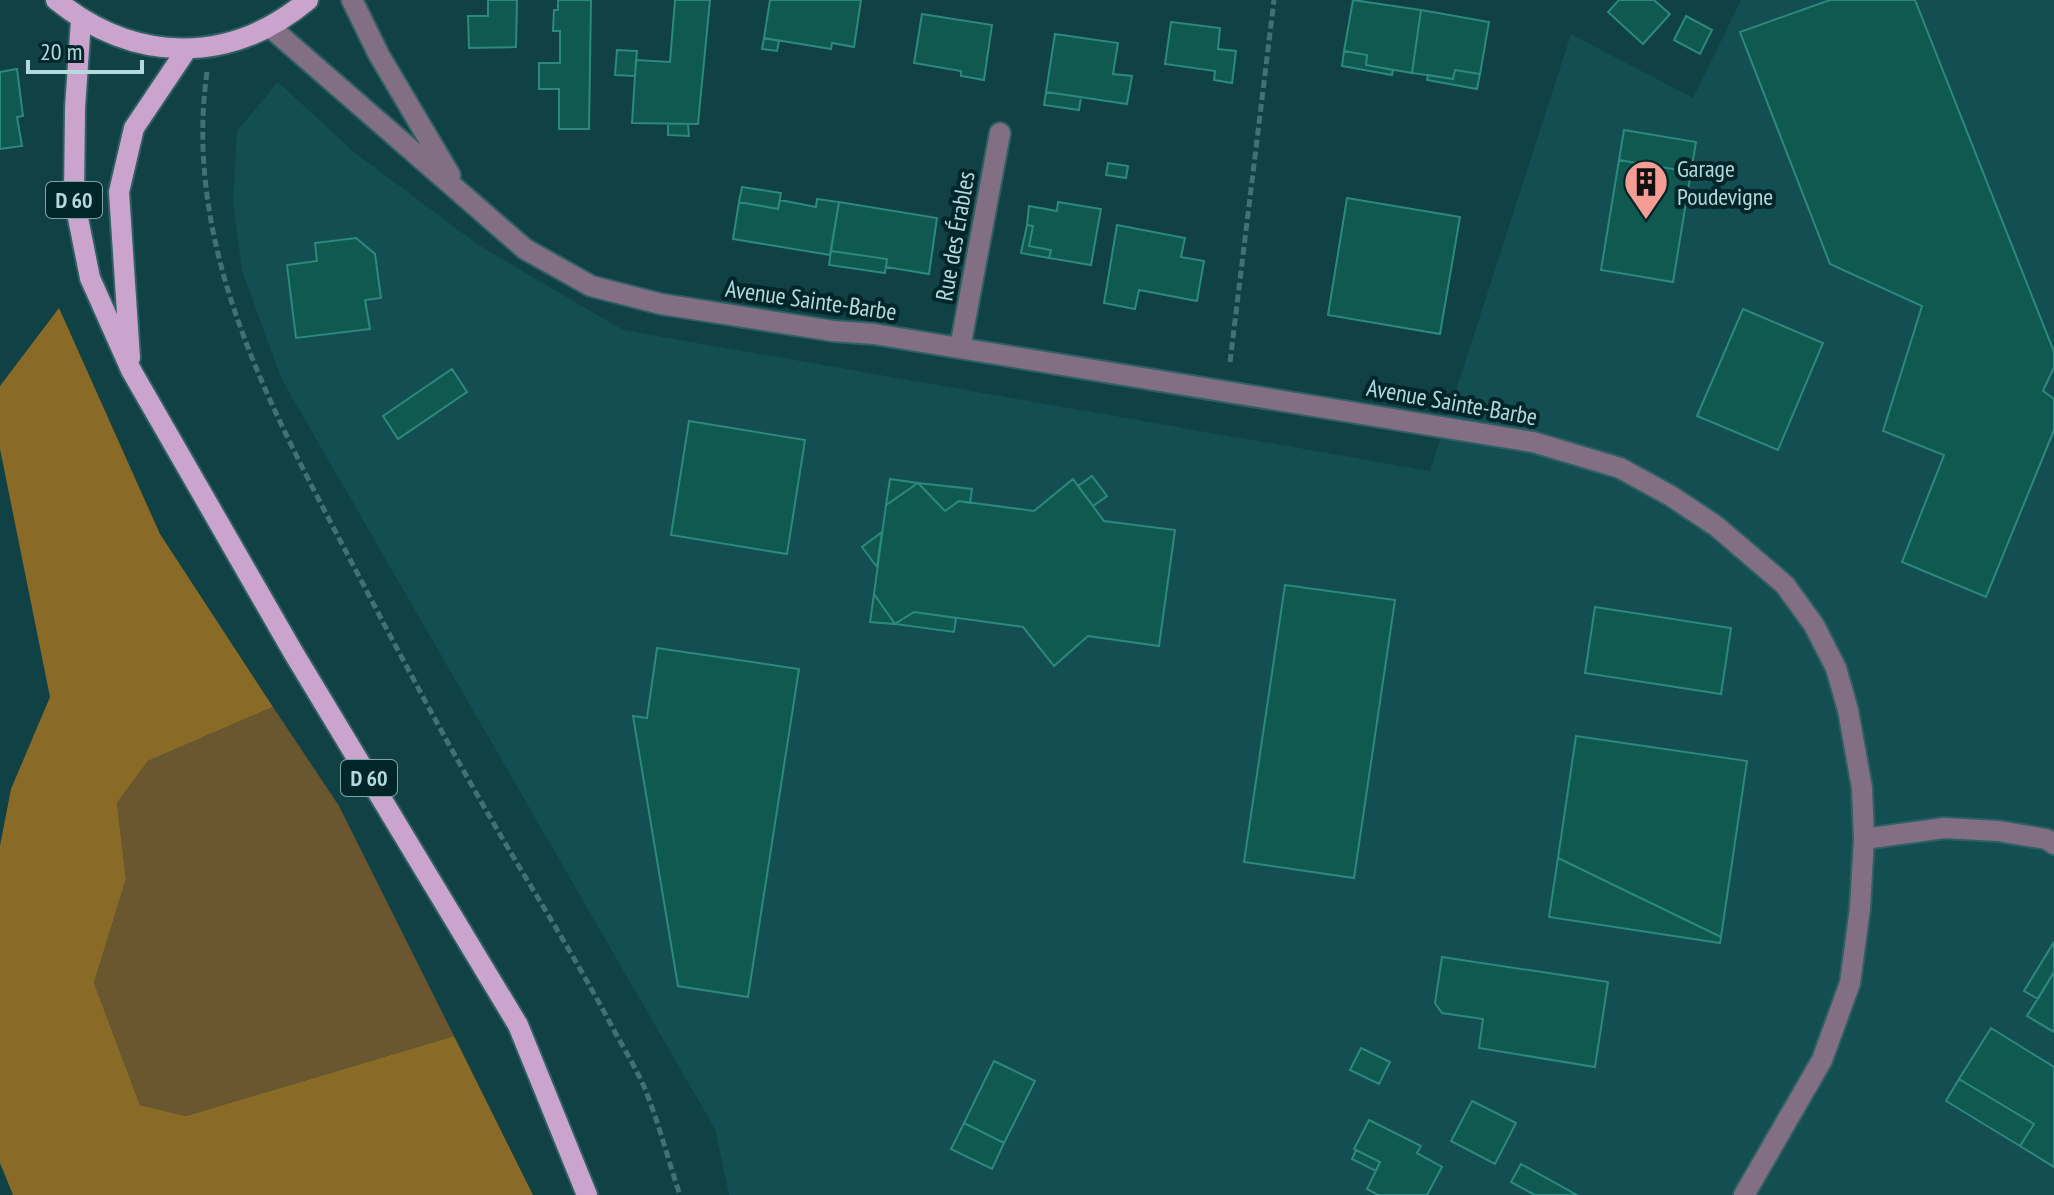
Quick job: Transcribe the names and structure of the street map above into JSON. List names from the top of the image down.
{
  "streets": {
    "main road": ["D 60"],
    "street": ["Rue des Érables", "Avenue Sainte-Barbe"]
  },
  "crossings": [
    ["Rue des Érables", "Avenue Sainte-Barbe"]
  ],
  "places": {
    "building": ["Garage Poudevigne"]
  },
  "scale_bar": "20 m"
}
